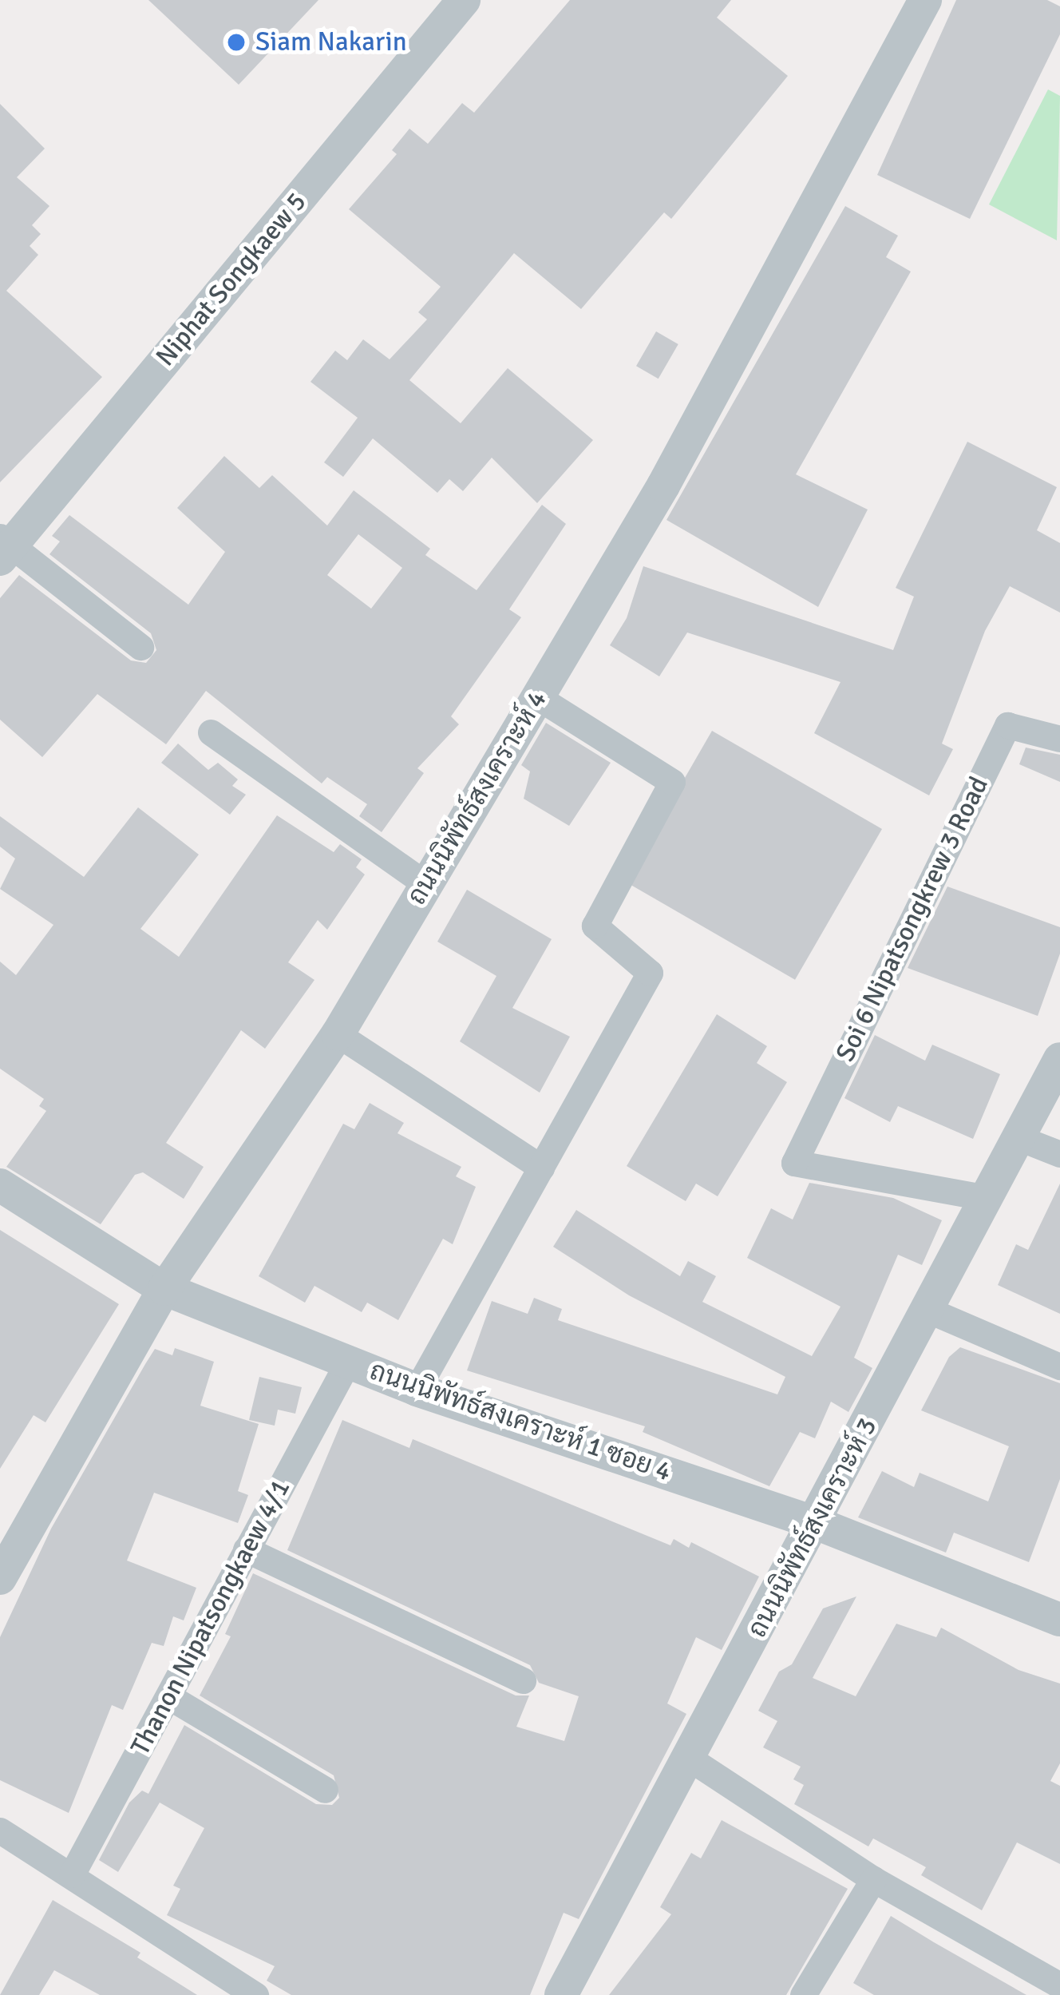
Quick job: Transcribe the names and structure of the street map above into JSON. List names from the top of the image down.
{
  "streets": {
    "street": [
      "Niphat Songkaew 5",
      "ถนนนิพัทธ์สงเคราะห์ 4",
      "Soi 6 Nipatsongkrew 3 Road",
      "ถนนนิพัทธ์สงเคราะห์ 1 ซอย 4",
      "ถนนนิพัทธ์สงเคราะห์ 3",
      "Thanon Nipatsongkaew 4/1"
    ]
  },
  "crossings": [
    ["ถนนนิพัทธ์สงเคราะห์ 4", "ถนนนิพัทธ์สงเคราะห์ 1 ซอย 4"],
    ["Soi 6 Nipatsongkrew 3 Road", "ถนนนิพัทธ์สงเคราะห์ 3"],
    ["ถนนนิพัทธ์สงเคราะห์ 1 ซอย 4", "ถนนนิพัทธ์สงเคราะห์ 3"],
    ["ถนนนิพัทธ์สงเคราะห์ 1 ซอย 4", "Thanon Nipatsongkaew 4/1"]
  ],
  "places": ["Siam Nakarin"]
}
